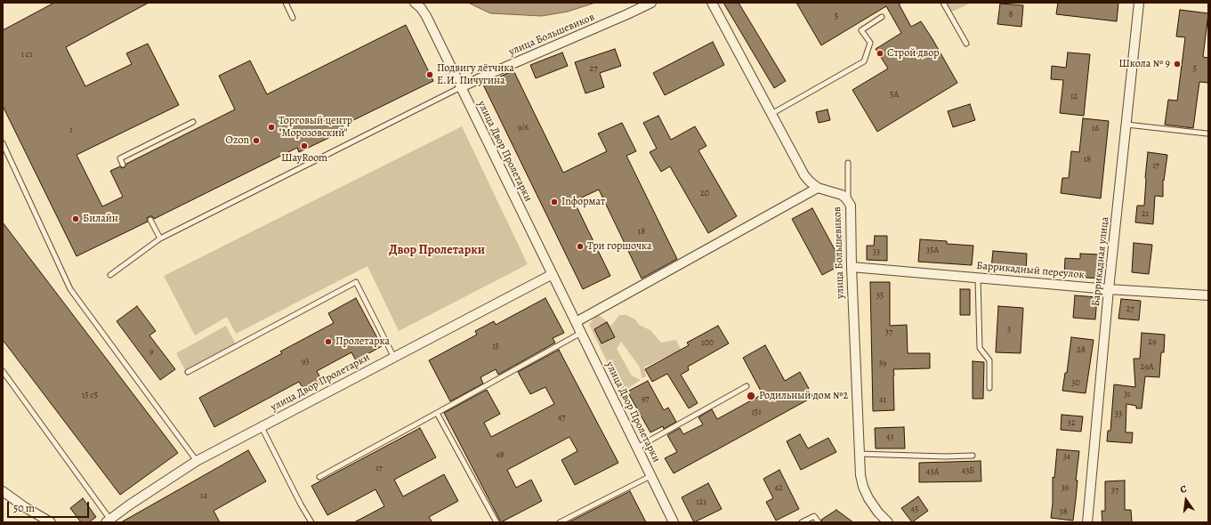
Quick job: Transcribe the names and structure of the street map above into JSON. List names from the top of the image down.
{
  "streets": {
    "street": [
      "улица Большевиков",
      "улица Двор Пролетарки",
      "Баррикадная улица",
      "Баррикадный переулок"
    ]
  },
  "crossings": [
    ["улица Большевиков", "улица Двор Пролетарки"],
    ["улица Большевиков", "Баррикадный переулок"],
    ["Баррикадная улица", "Баррикадный переулок"]
  ],
  "districts": ["Двор Пролетарки"],
  "places": [
    "Строй двор",
    "Школа № 9",
    "Подвигу лётчика Е.И. Пичугина",
    "Торговый центр \"Морозовский\"",
    "Ozon",
    "ШауRoom",
    "Inформат",
    "Билайн",
    "Три горшочка",
    "Пролетарка",
    "Родильный дом №2"
  ],
  "house_numbers": [
    "8",
    "5",
    "1 с1",
    "27",
    "5",
    "5А",
    "12",
    "9/6",
    "16",
    "1",
    "18",
    "17",
    "20",
    "21",
    "18",
    "35А",
    "33",
    "35",
    "27",
    "3",
    "37",
    "29",
    "100",
    "15",
    "28",
    "9",
    "93",
    "39",
    "29А",
    "30",
    "31",
    "15 с5",
    "97",
    "41",
    "151",
    "33",
    "47",
    "32",
    "43",
    "48",
    "34",
    "17",
    "43Б",
    "43А",
    "42",
    "36",
    "37",
    "14",
    "121",
    "45",
    "38"
  ],
  "scale_bar": "50 m",
  "north": "top"
}
